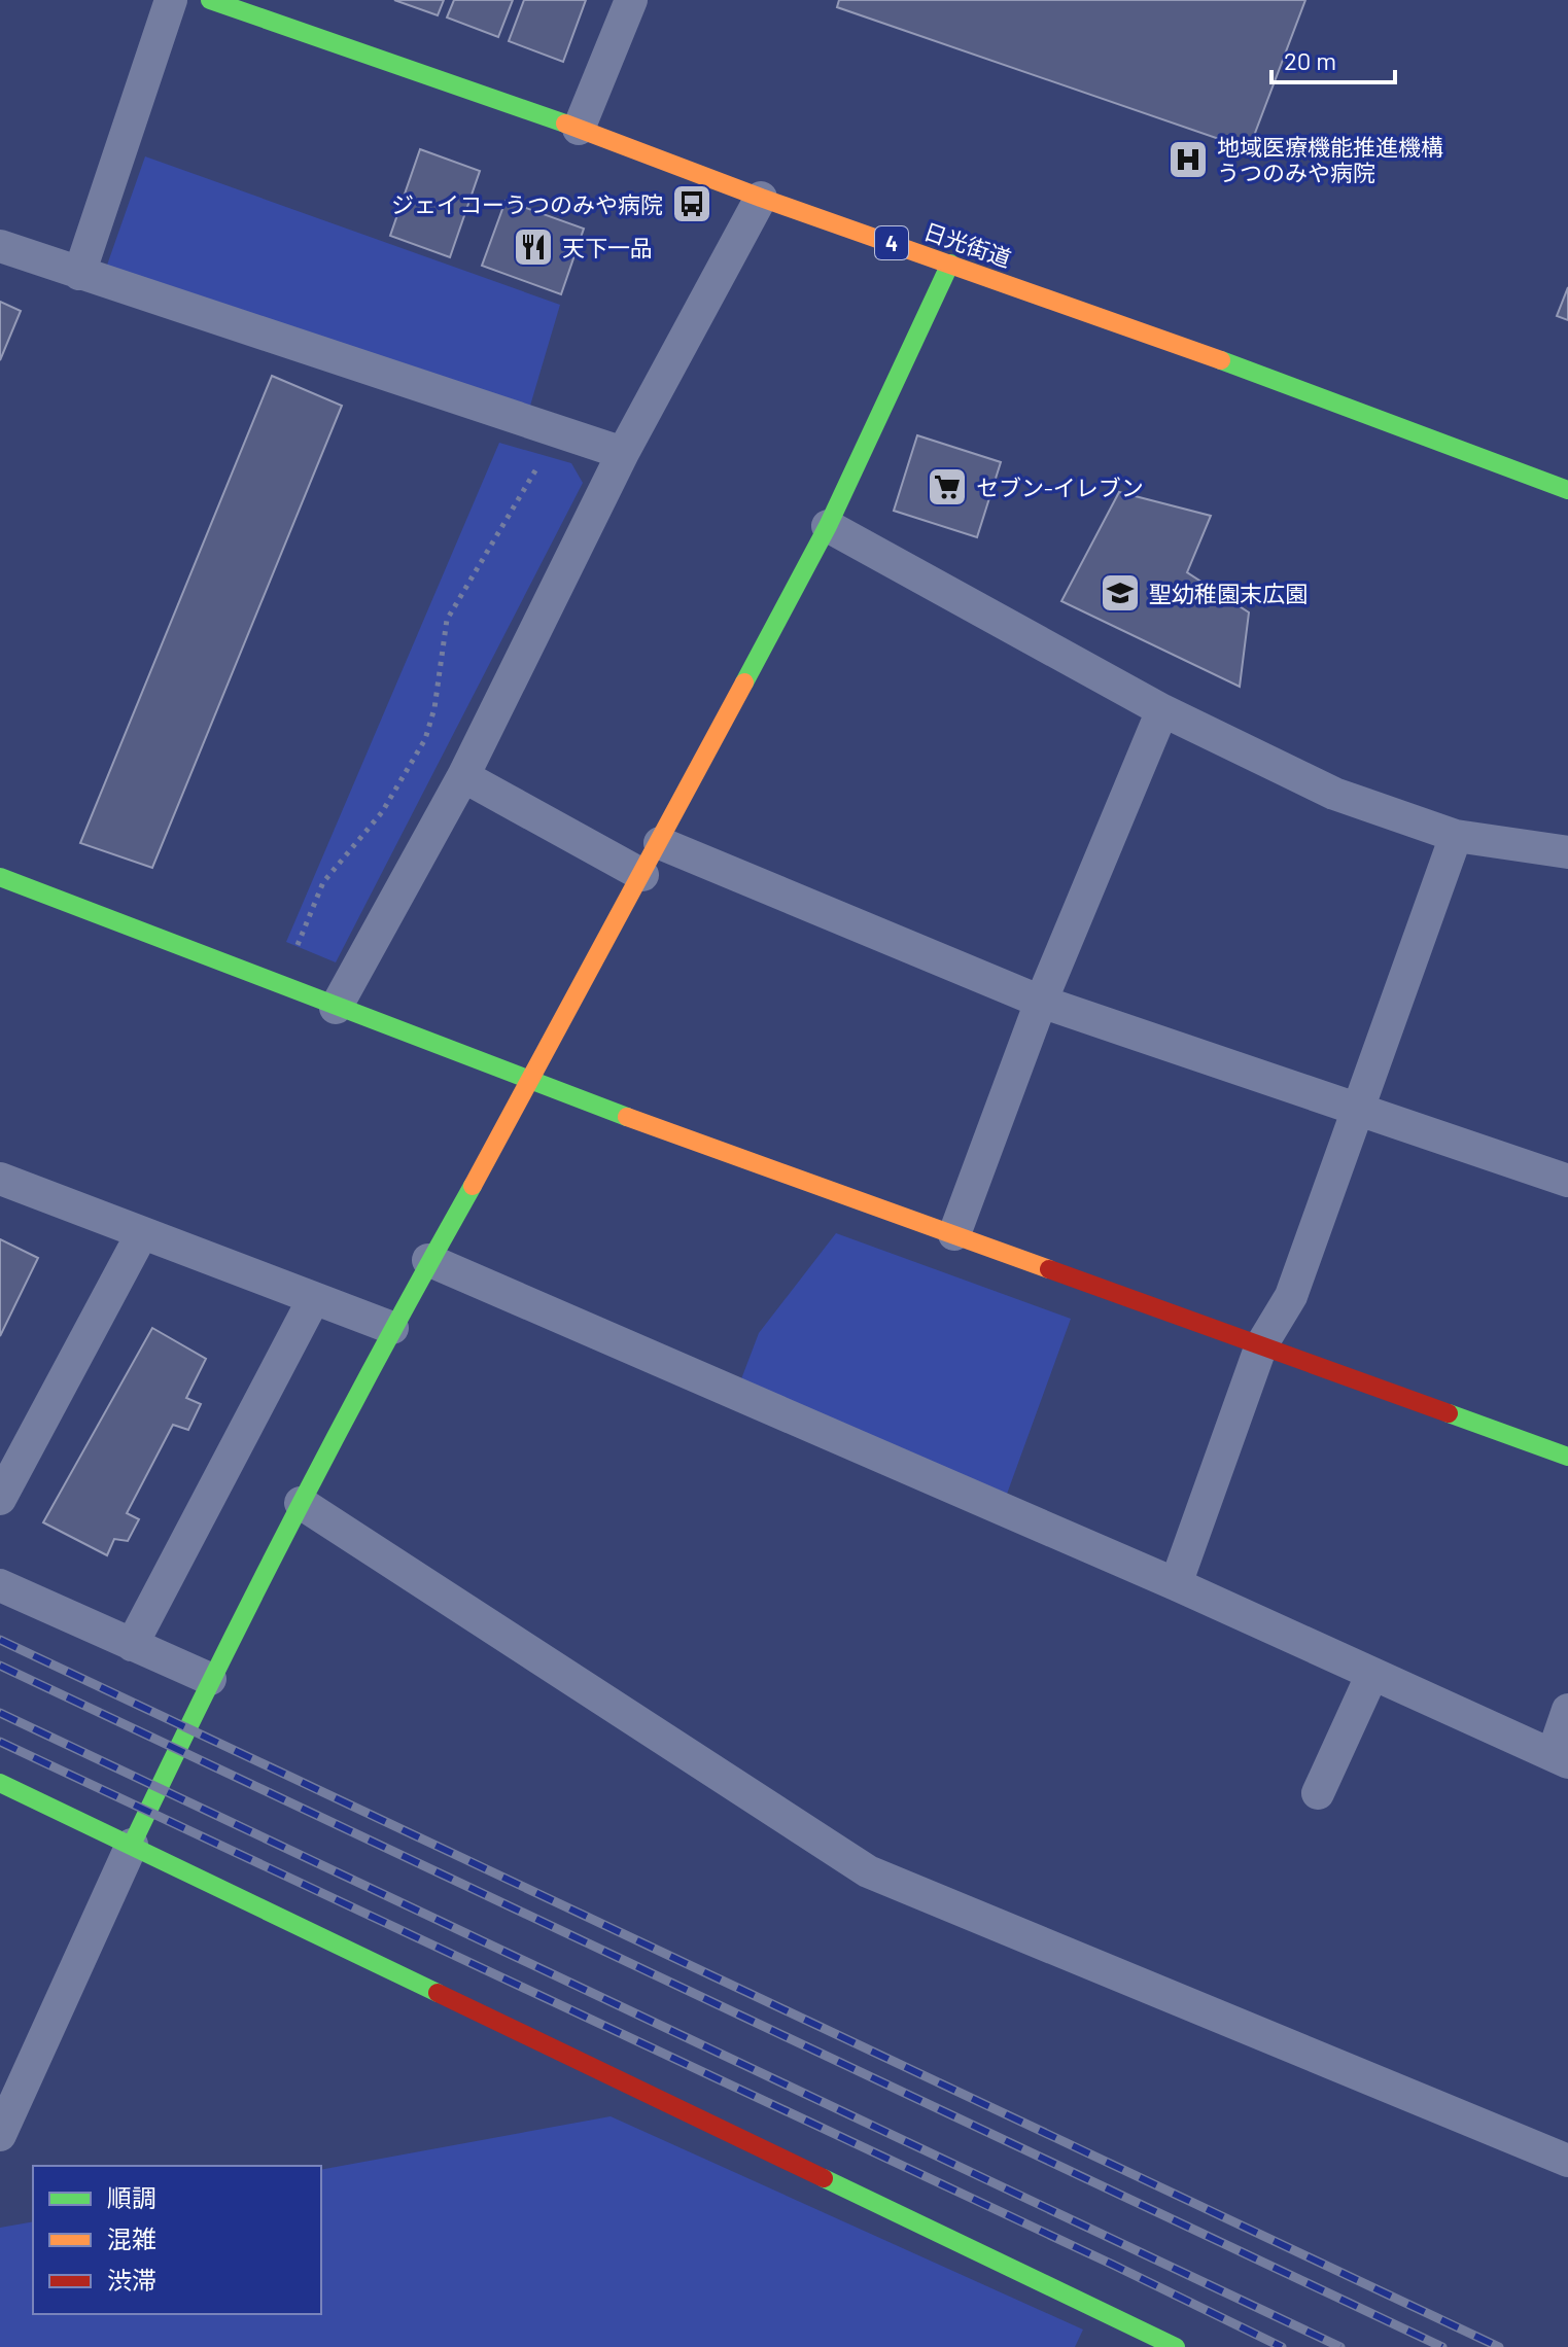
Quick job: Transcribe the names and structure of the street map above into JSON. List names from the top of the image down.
{
  "streets": {
    "main road": ["4", "日光街道"]
  },
  "places": {
    "hospital": ["地域医療機能推進機構 うつのみや病院"],
    "bus stop": ["ジェイコーうつのみや病院"],
    "restaurant": ["天下一品"],
    "supermarket": ["セブン-イレブン"],
    "school or university": ["聖幼稚園末広園"]
  },
  "legend": ["順調", "混雑", "渋滞"],
  "scale_bar": "20 m"
}
